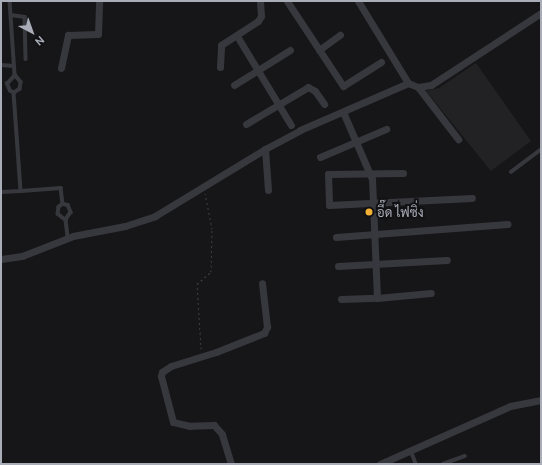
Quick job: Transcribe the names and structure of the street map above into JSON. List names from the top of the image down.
{
  "places": ["อี๊ด ไฟซิ่ง"],
  "north": "bottom right"
}
